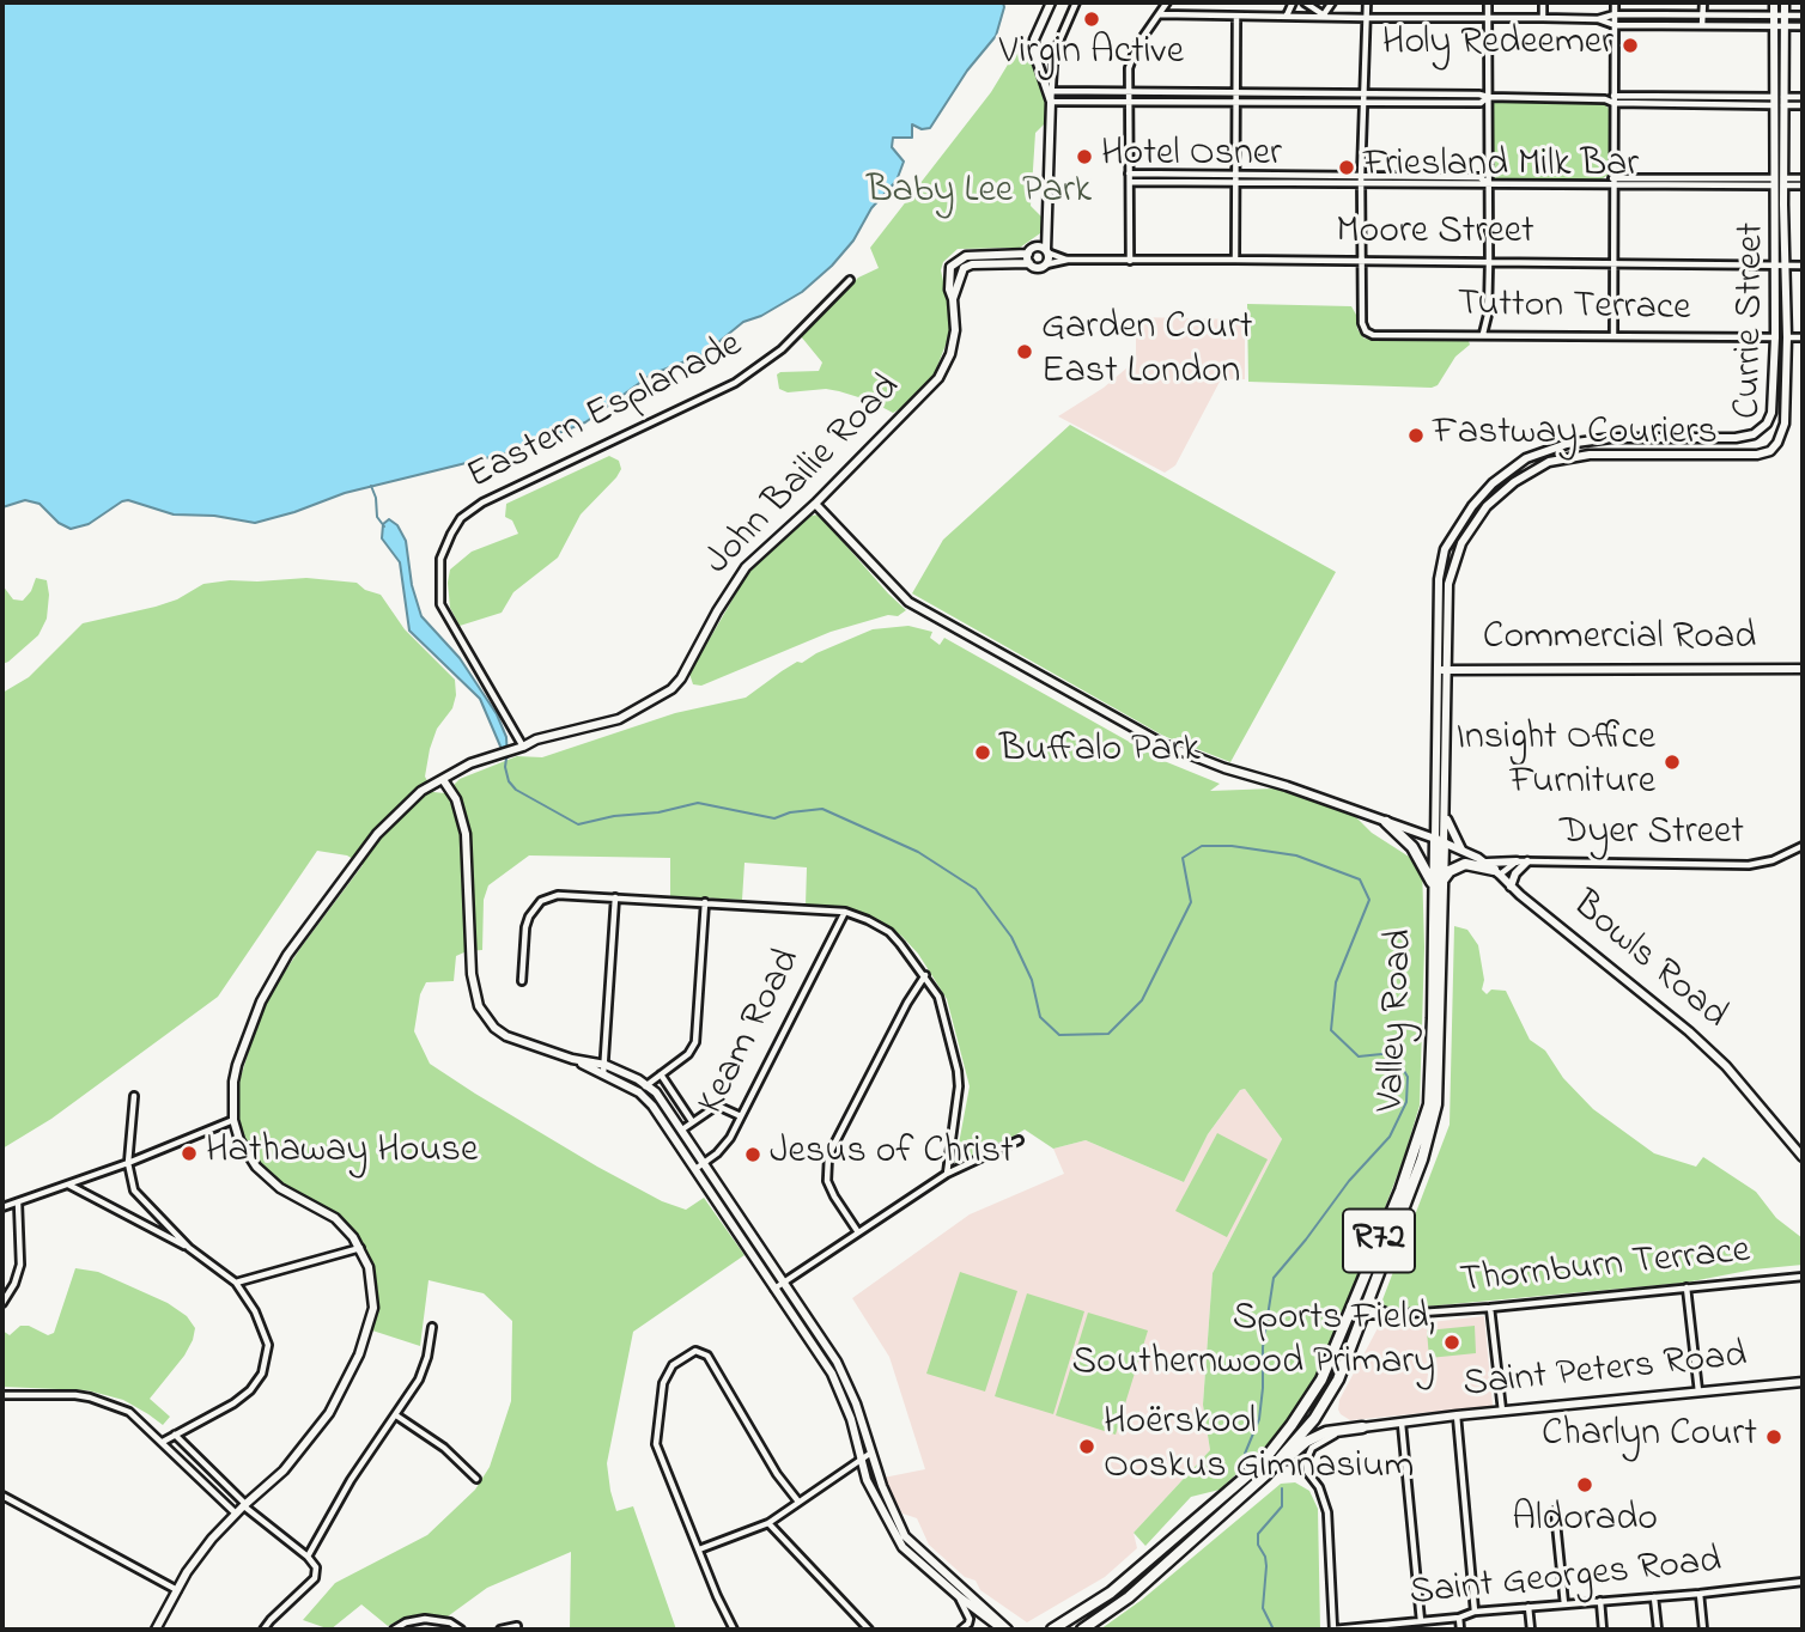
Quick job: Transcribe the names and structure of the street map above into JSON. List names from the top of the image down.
{
  "streets": {
    "highway": ["Valley Road", "R72"],
    "street": [
      "Moore Street",
      "Tutton Terrace",
      "Currie Street",
      "Eastern Esplanade",
      "John Bailie Road",
      "Commercial Road",
      "Dyer Street",
      "Bowls Road",
      "Keam Road",
      "Thornburn Terrace",
      "Saint Peters Road",
      "Saint Georges Road"
    ]
  },
  "crossings": [
    ["Moore Street", "Tutton Terrace"],
    ["Moore Street", "Currie Street"],
    ["Moore Street", "John Bailie Road"],
    ["Tutton Terrace", "Currie Street"],
    ["Currie Street", "Commercial Road"],
    ["Currie Street", "R72"],
    ["Eastern Esplanade", "John Bailie Road"],
    ["John Bailie Road", "Bowls Road"],
    ["Commercial Road", "R72"],
    ["Dyer Street", "Bowls Road"],
    ["Bowls Road", "Valley Road"],
    ["Bowls Road", "R72"],
    ["Valley Road", "R72"],
    ["Valley Road", "Thornburn Terrace"]
  ],
  "parks": ["Baby Lee Park"],
  "places": [
    "Virgin Active",
    "Holy Redeemer",
    "Hotel Osner",
    "Friesland Milk Bar",
    "Garden Court East London",
    "Fastway Couriers",
    "Buffalo Park",
    "Insight Office Furniture",
    "Hathaway House",
    "Jesus of Christ",
    "Sports Field, Southernwood Primary",
    "Charlyn Court",
    "Hoërskool Ooskus Gimnasium",
    "Aldorado"
  ]
}
